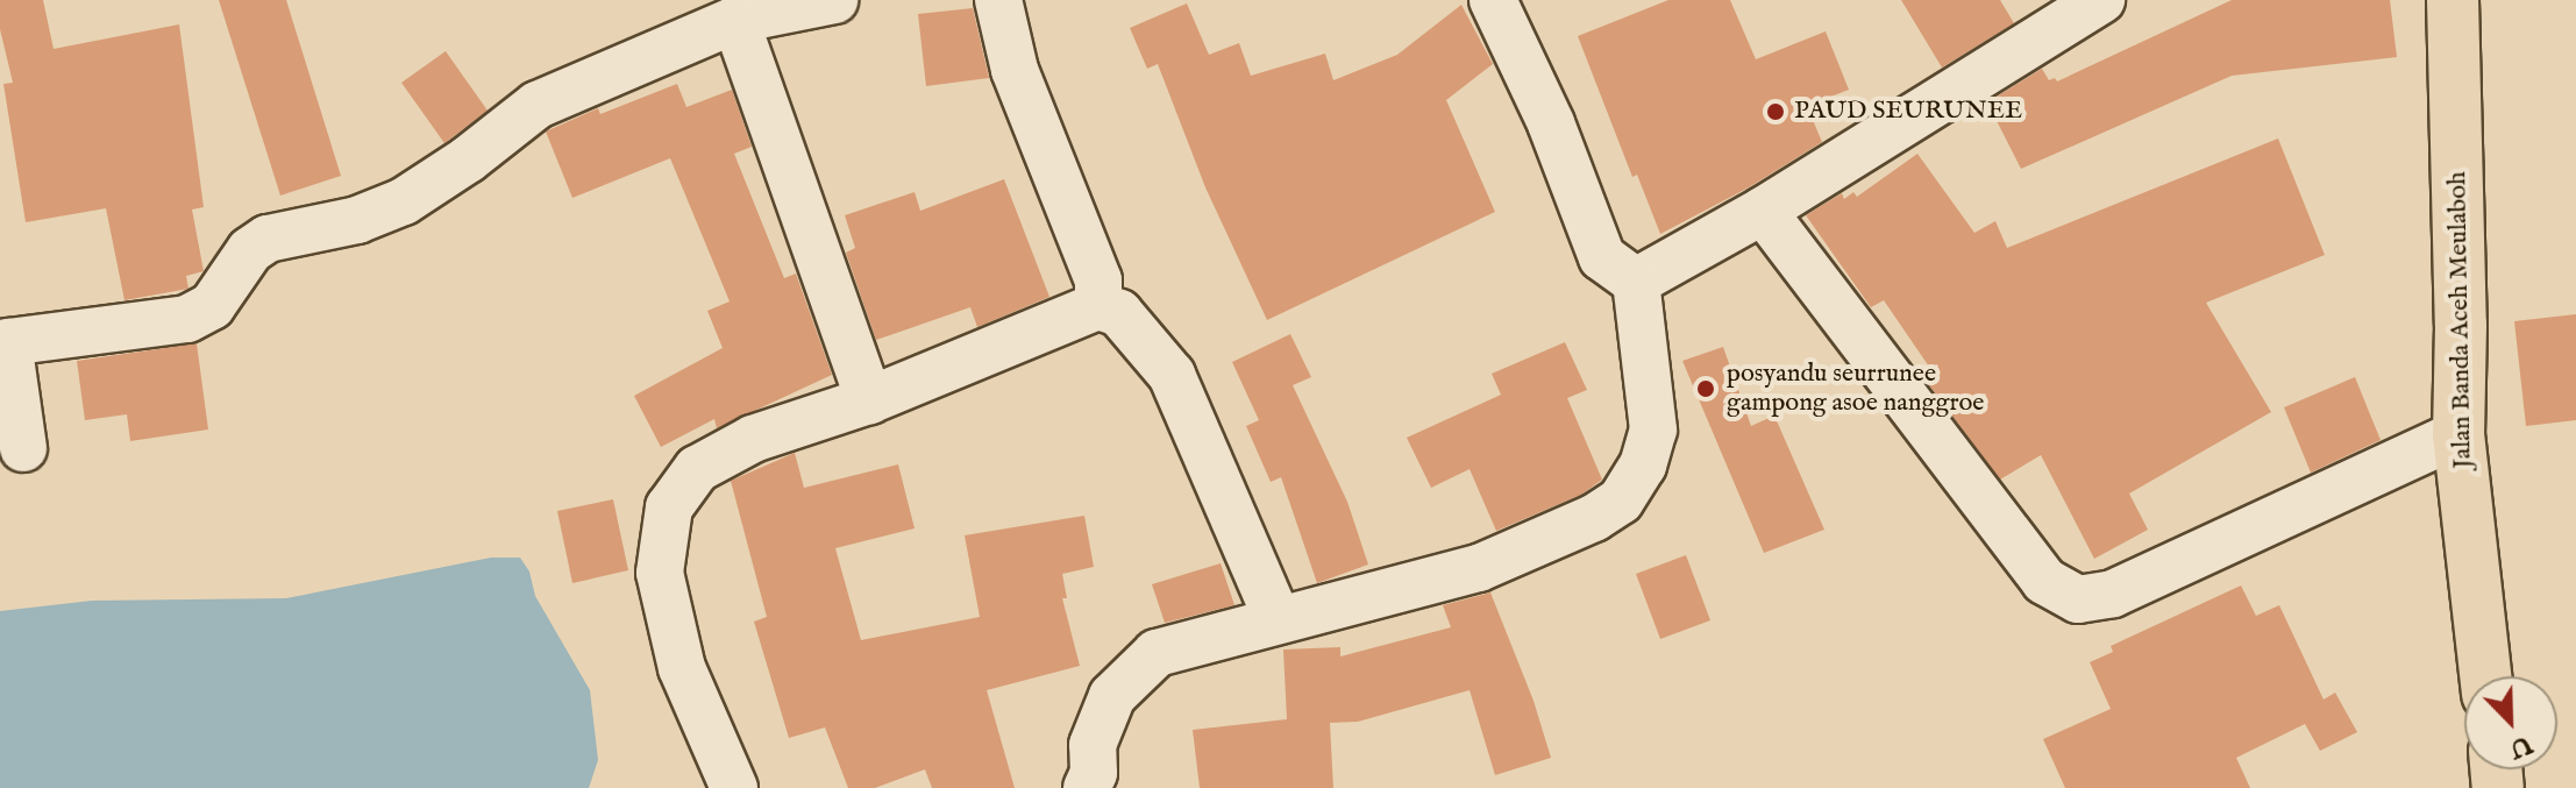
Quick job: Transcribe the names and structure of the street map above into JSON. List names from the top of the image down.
{
  "streets": {
    "highway": ["Jalan Banda Aceh Meulaboh"]
  },
  "places": ["PAUD SEURUNEE", "posyandu seurrunee gampong asoe nanggroe"],
  "north": "bottom right"
}
